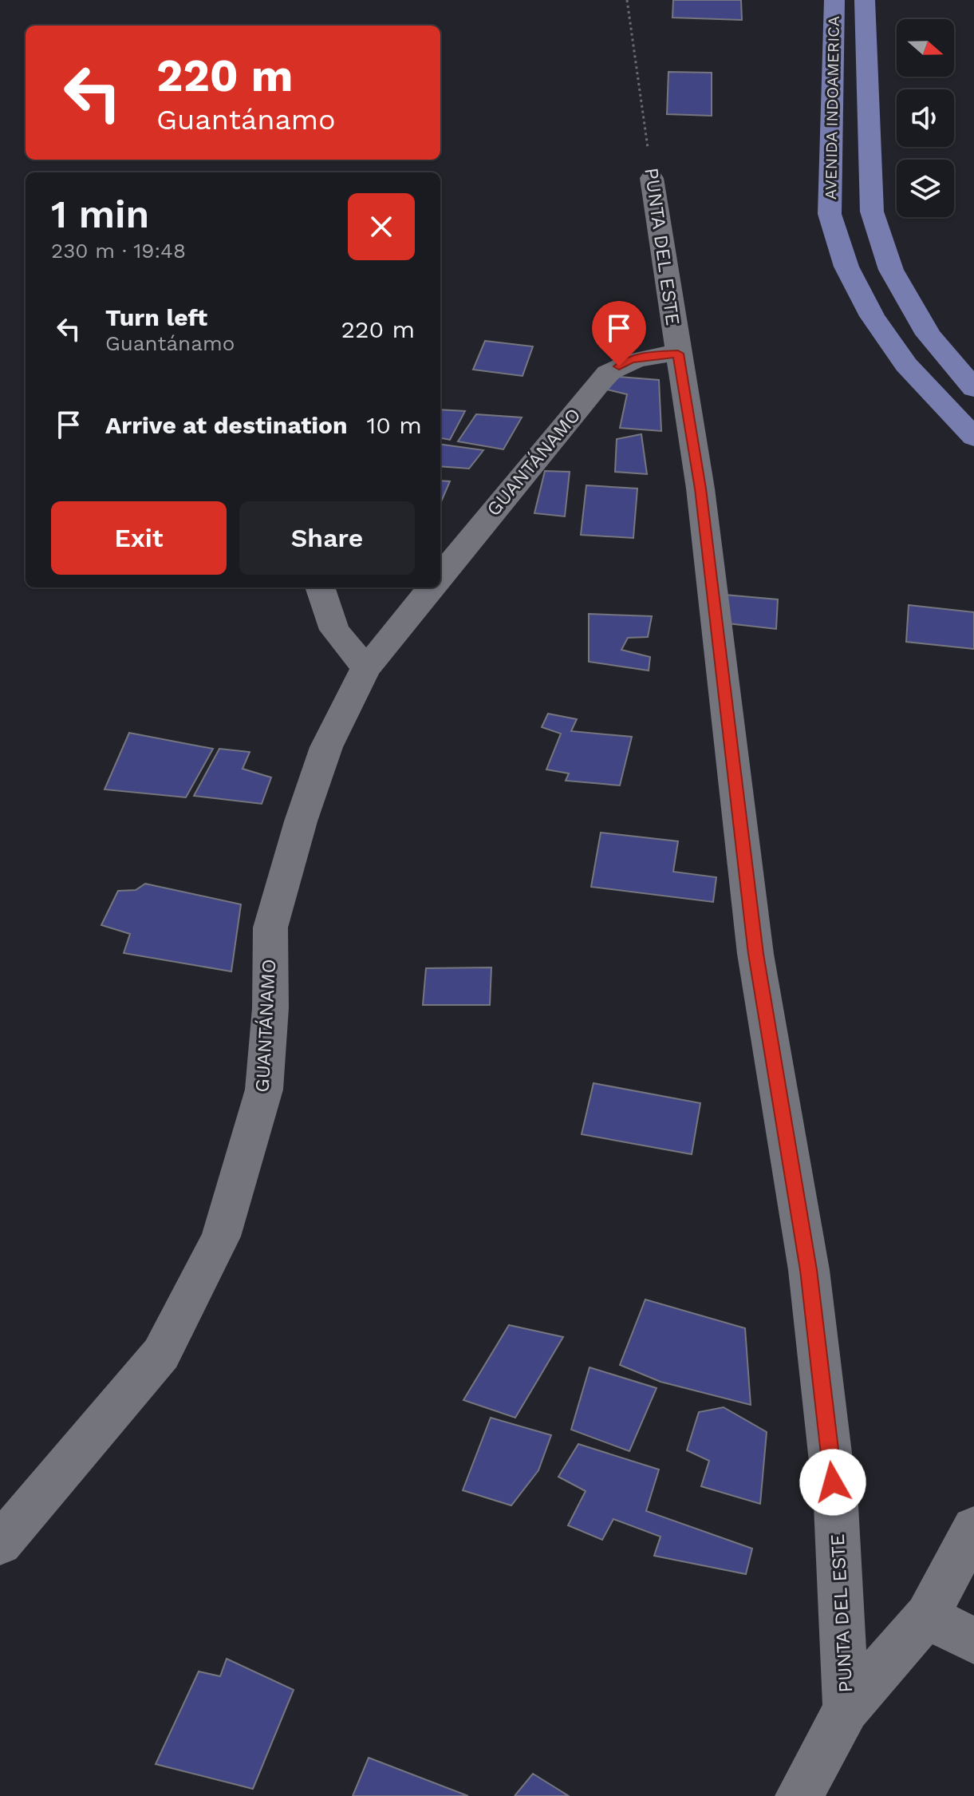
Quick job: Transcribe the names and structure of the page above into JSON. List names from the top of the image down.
{
  "streets": {
    "main road": ["AVENIDA INDOAMERICA"],
    "street": ["PUNTA DEL ESTE", "GUANTÁNAMO"]
  },
  "crossings": [
    ["PUNTA DEL ESTE", "GUANTÁNAMO"]
  ],
  "north": "right",
  "page": {
    "turn": ["220 m", "Guantánamo"],
    "heading": ["1 min", "230 m · 19:48"],
    "list": [
      {
        "name": "Turn left",
        "note": "Guantánamo",
        "value": "220 m"
      },
      {
        "name": "Arrive at destination",
        "value": "10 m"
      }
    ],
    "buttons": ["Exit", "Share"]
  }
}
